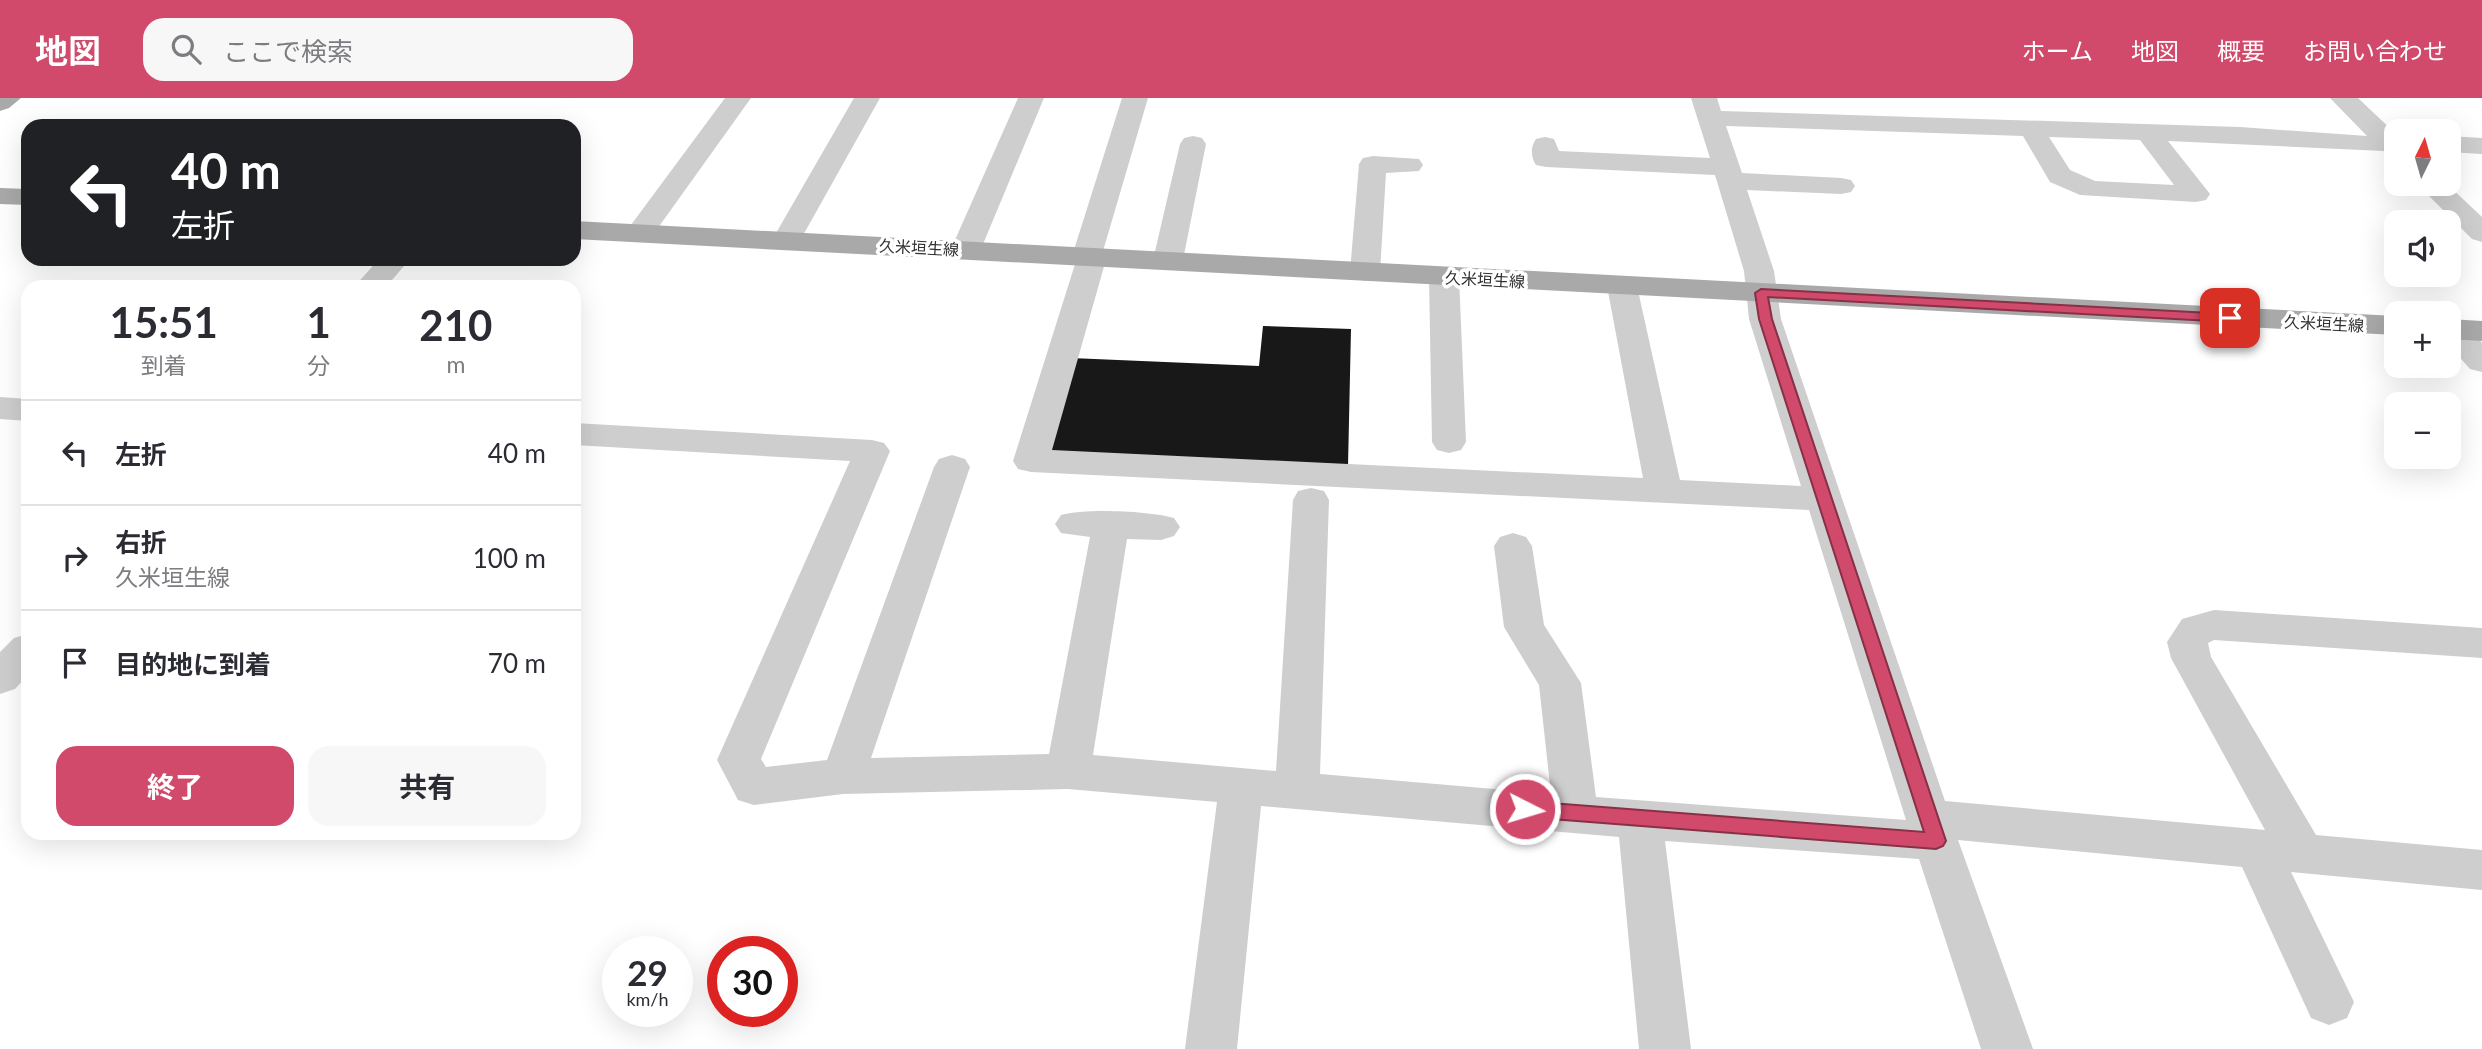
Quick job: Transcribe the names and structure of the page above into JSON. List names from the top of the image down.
{
  "streets": {
    "main road": ["久米垣生線"]
  },
  "north": "top",
  "page": {
    "header": "地図",
    "search": "ここで検索",
    "nav": [
      "ホーム",
      "地図",
      "概要",
      "お問い合わせ"
    ],
    "map_buttons": ["+", "−"],
    "turn": ["40 m", "左折"],
    "eta": [
      "15:51",
      "到着",
      "1",
      "分",
      "210",
      "m"
    ],
    "list": [
      {
        "name": "左折",
        "value": "40 m"
      },
      {
        "name": "右折",
        "note": "久米垣生線",
        "value": "100 m"
      },
      {
        "name": "目的地に到着",
        "value": "70 m"
      }
    ],
    "buttons": ["終了", "共有"],
    "speed": "29 km/h",
    "limit": "30"
  }
}
